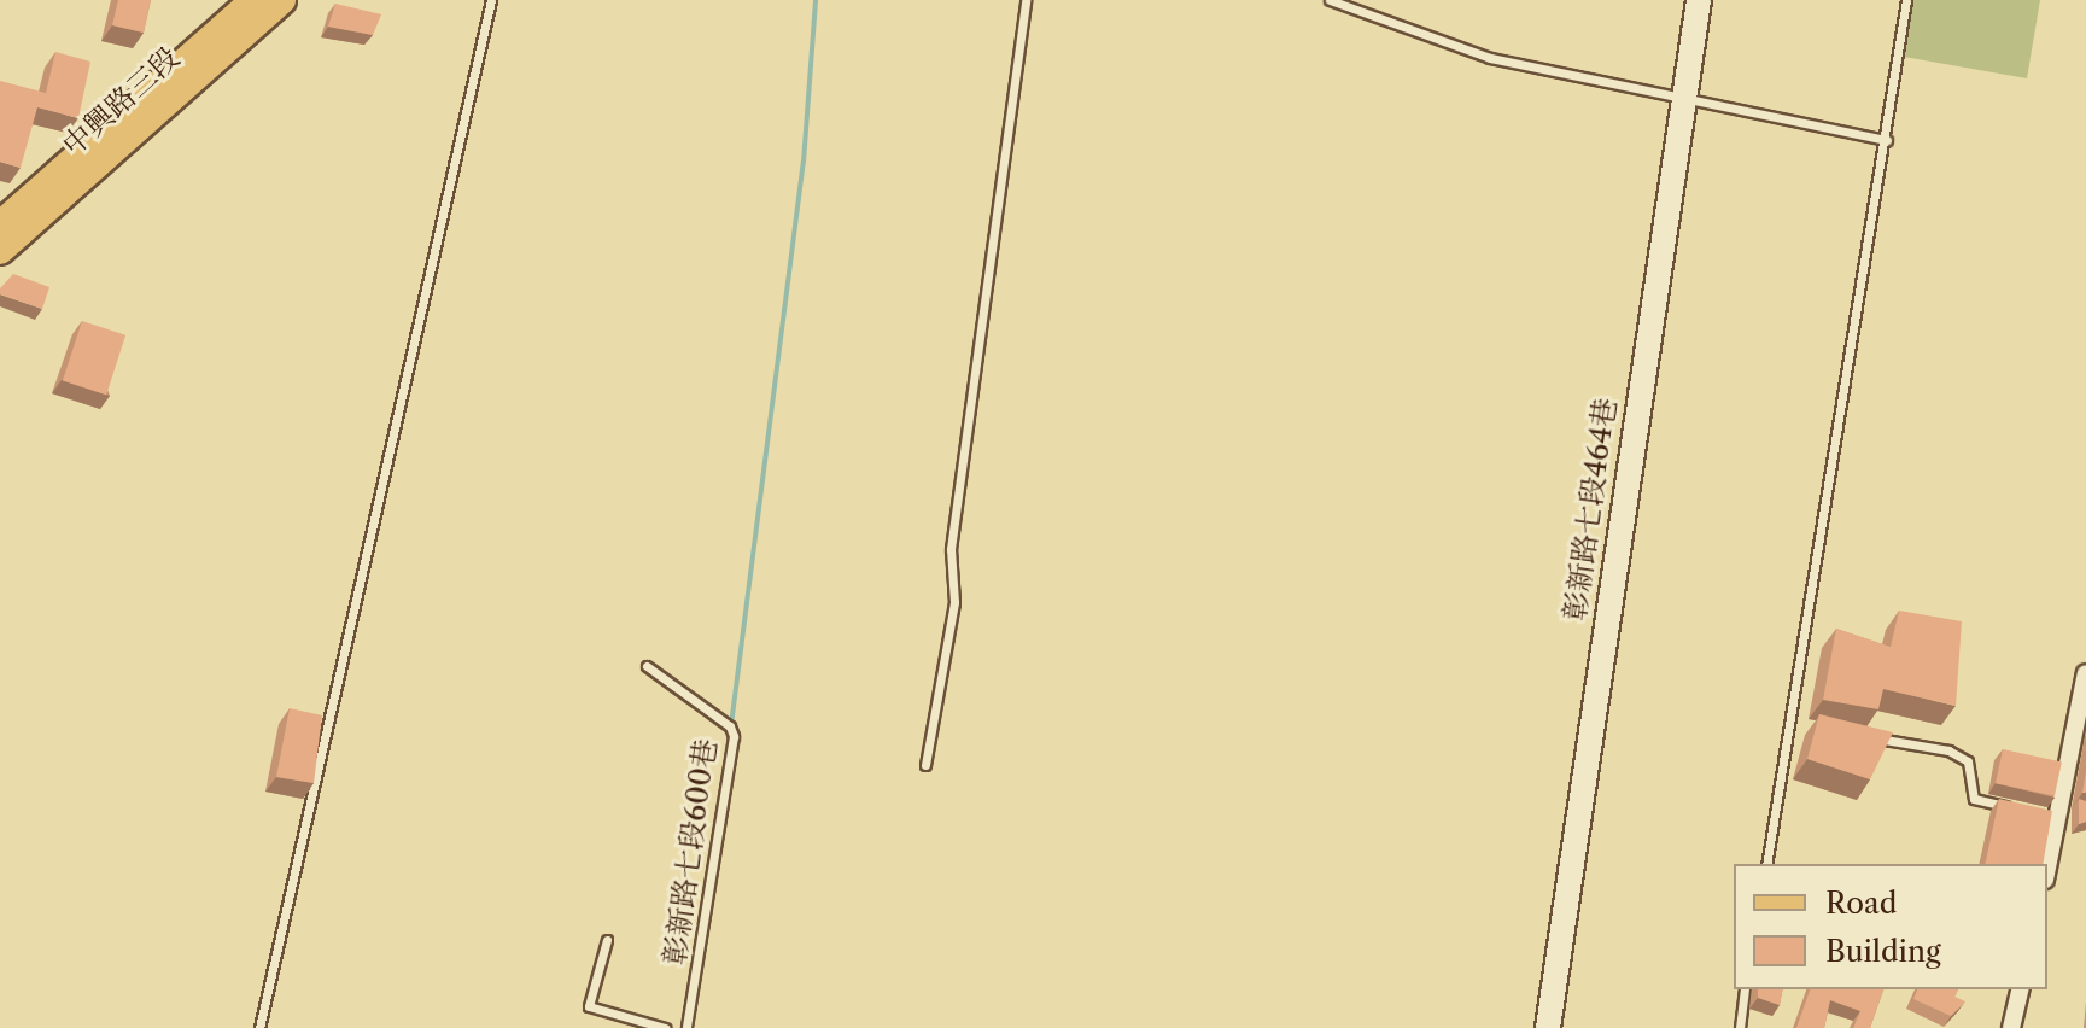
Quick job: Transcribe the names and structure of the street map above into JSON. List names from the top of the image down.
{
  "streets": {
    "main road": ["中興路三段"],
    "street": ["彰新路七段464巷"],
    "lane": ["彰新路七段600巷"]
  },
  "legend": ["Road", "Building"]
}
